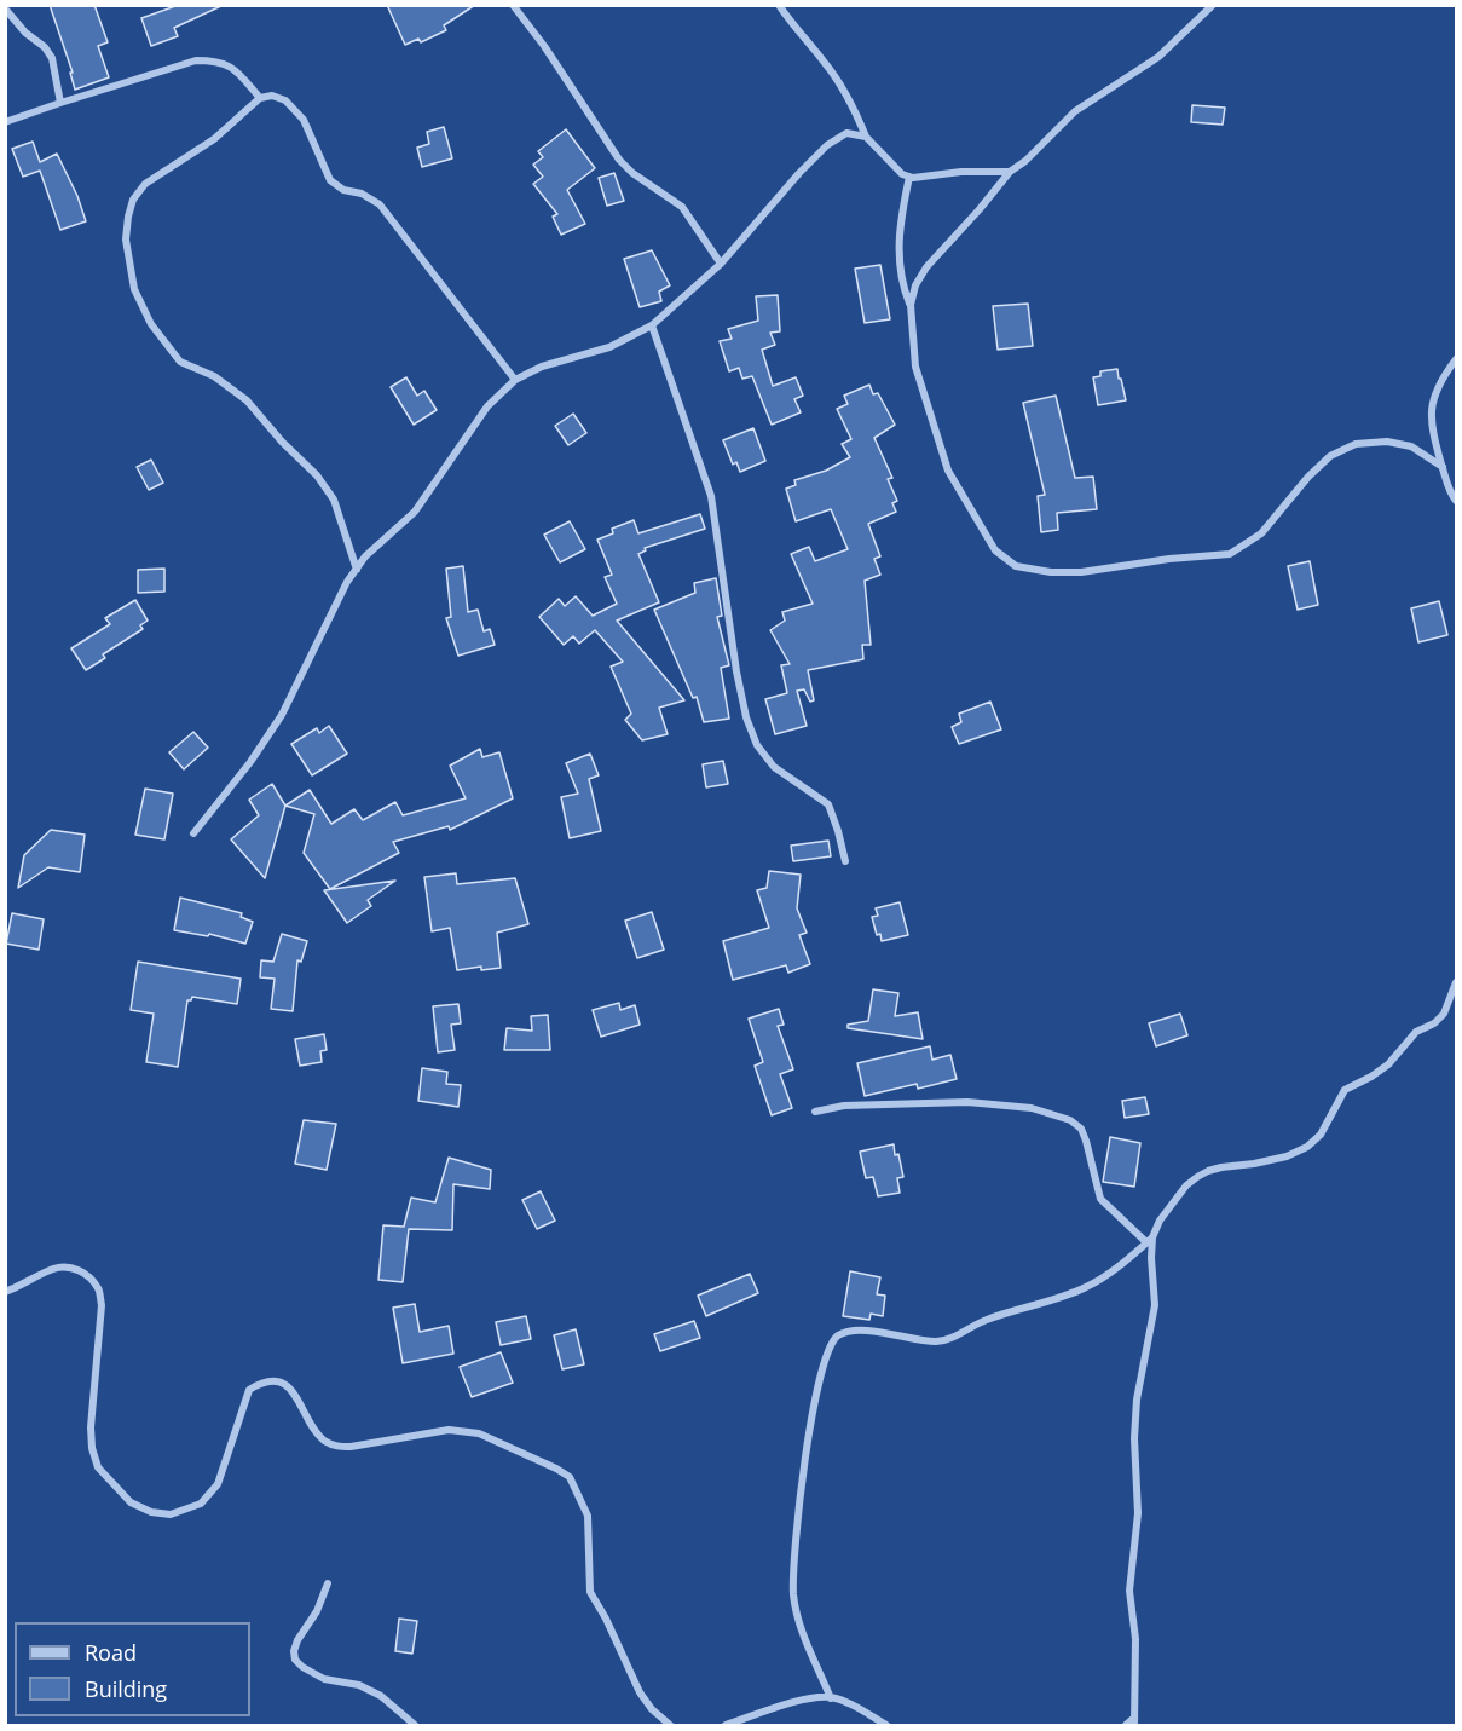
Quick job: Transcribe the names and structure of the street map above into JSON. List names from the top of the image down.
{
  "legend": ["Road", "Building"]
}
